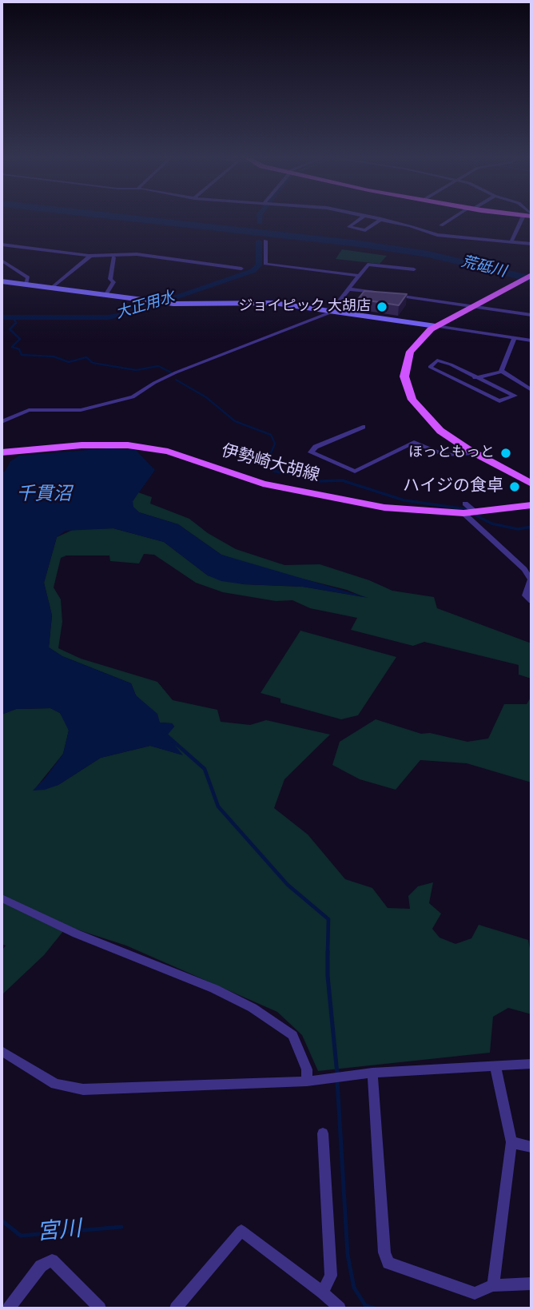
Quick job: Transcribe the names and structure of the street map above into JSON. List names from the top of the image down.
{
  "streets": {
    "main road": ["伊勢崎大胡線"]
  },
  "water": [
    "荒砥川",
    "大正用水",
    "千貫沼",
    "宮川"
  ],
  "places": ["ジョイピック 大胡店", "ほっともっと", "ハイジの食卓"]
}
